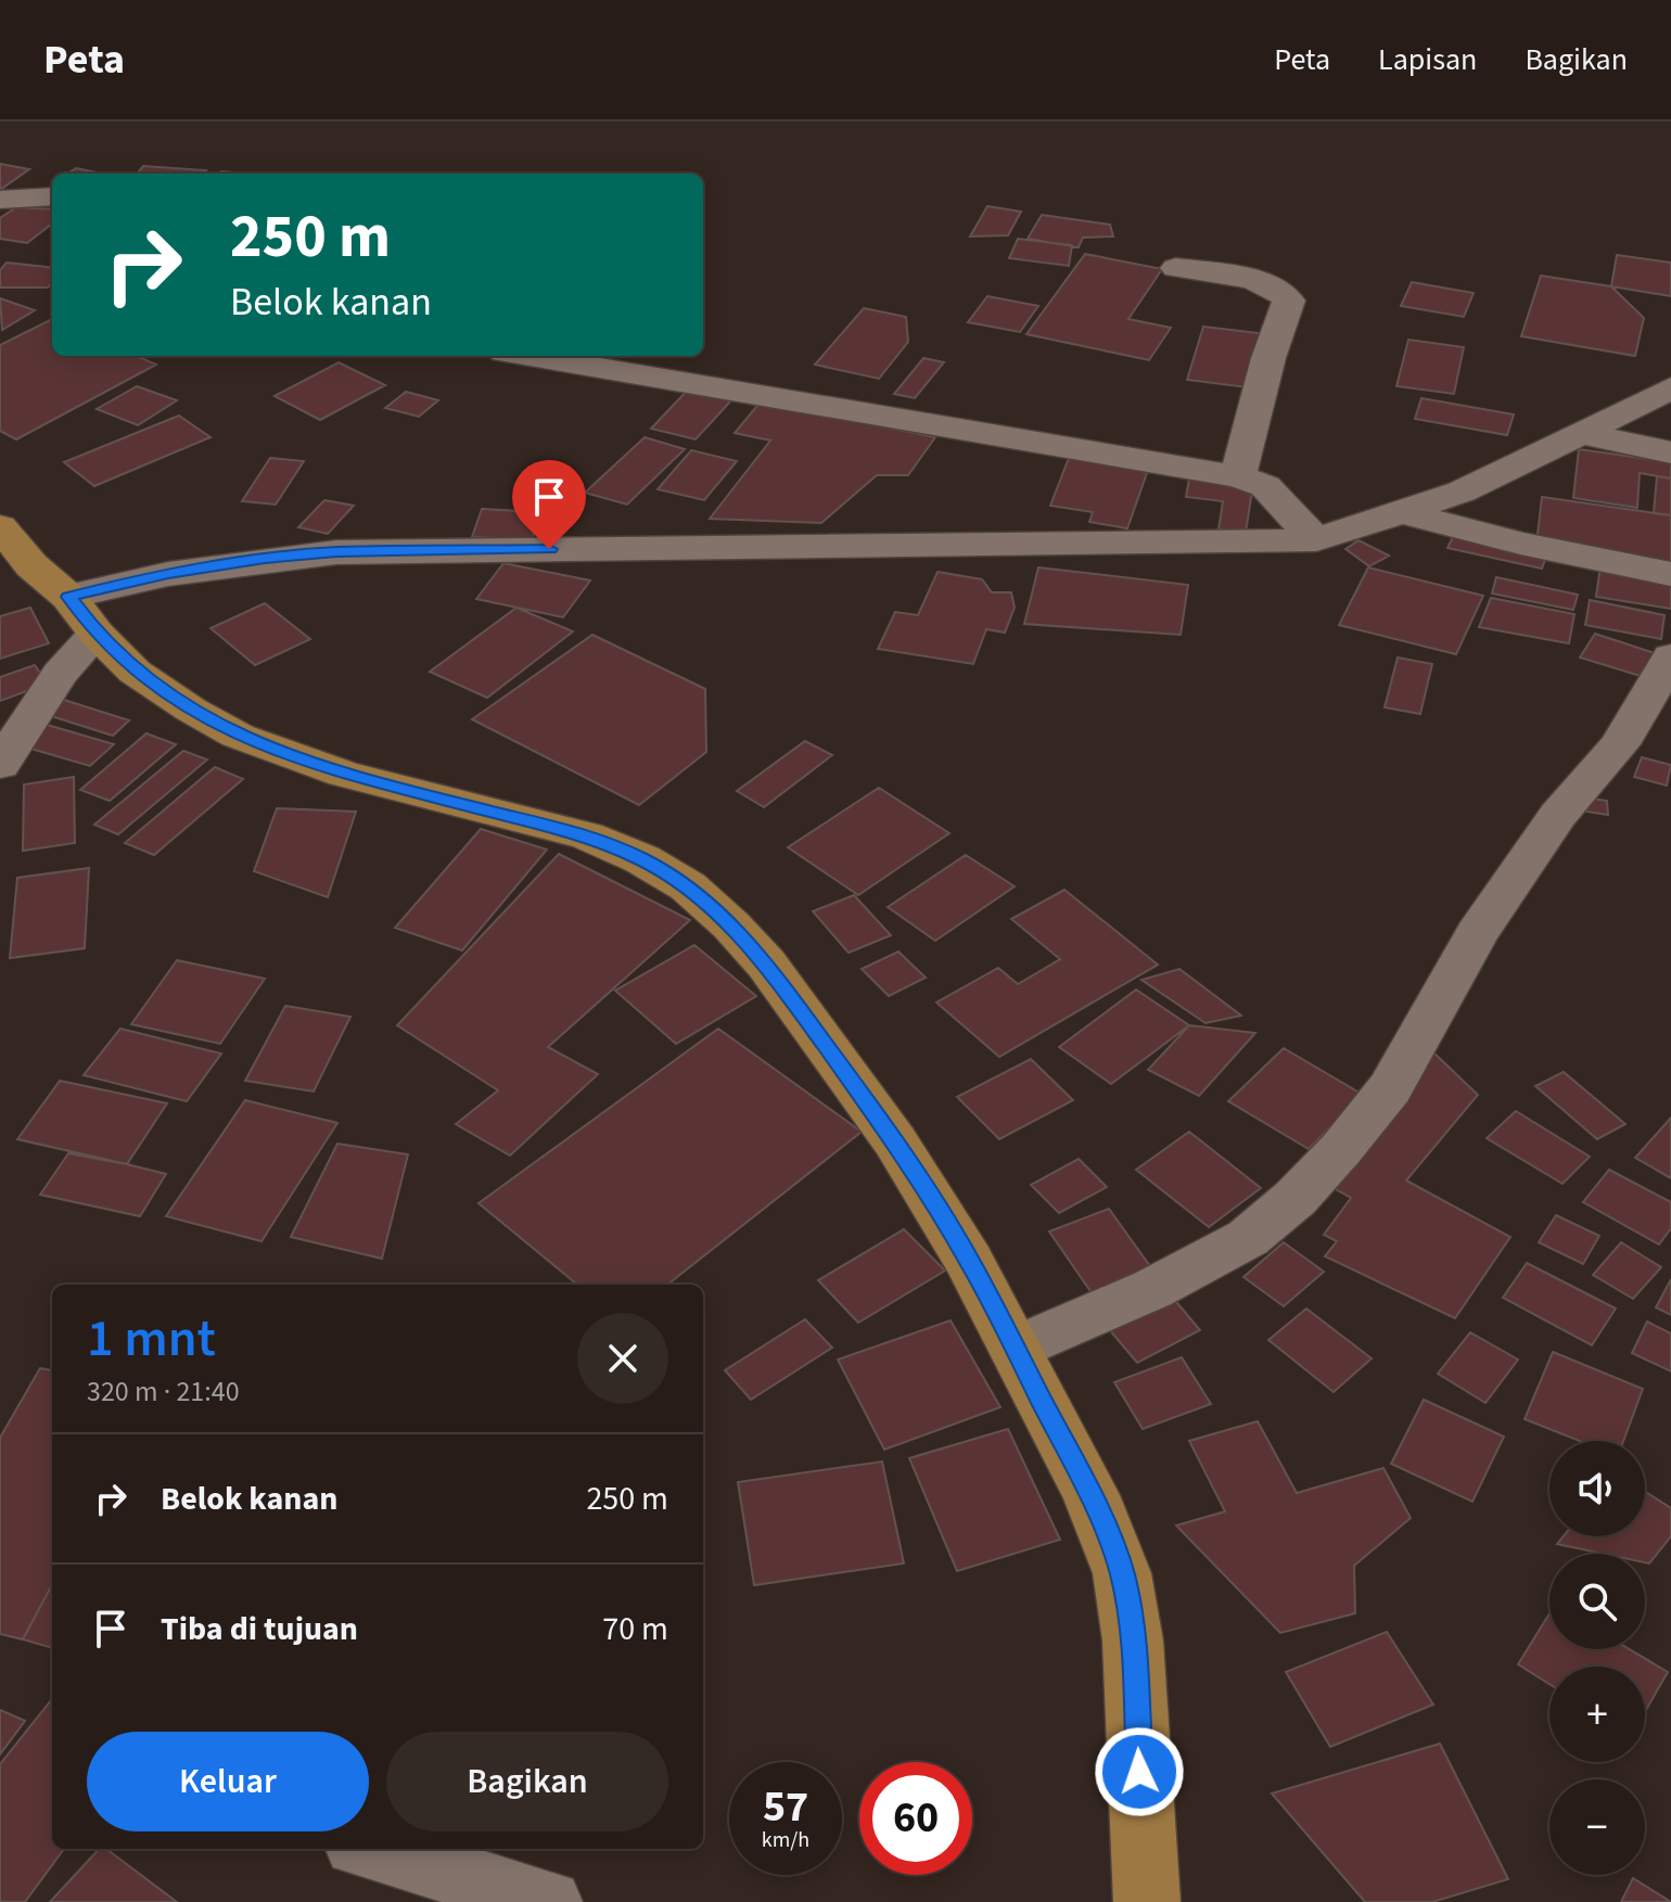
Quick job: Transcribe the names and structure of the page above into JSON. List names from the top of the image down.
{
  "page": {
    "header": "Peta",
    "nav": ["Peta", "Lapisan", "Bagikan"],
    "turn": ["250 m", "Belok kanan"],
    "heading": ["1 mnt", "320 m · 21:40"],
    "list": [
      {
        "name": "Belok kanan",
        "value": "250 m"
      },
      {
        "name": "Tiba di tujuan",
        "value": "70 m"
      }
    ],
    "map_buttons": ["+", "−"],
    "buttons": ["Keluar", "Bagikan"],
    "speed": "57 km/h",
    "limit": "60"
  }
}
